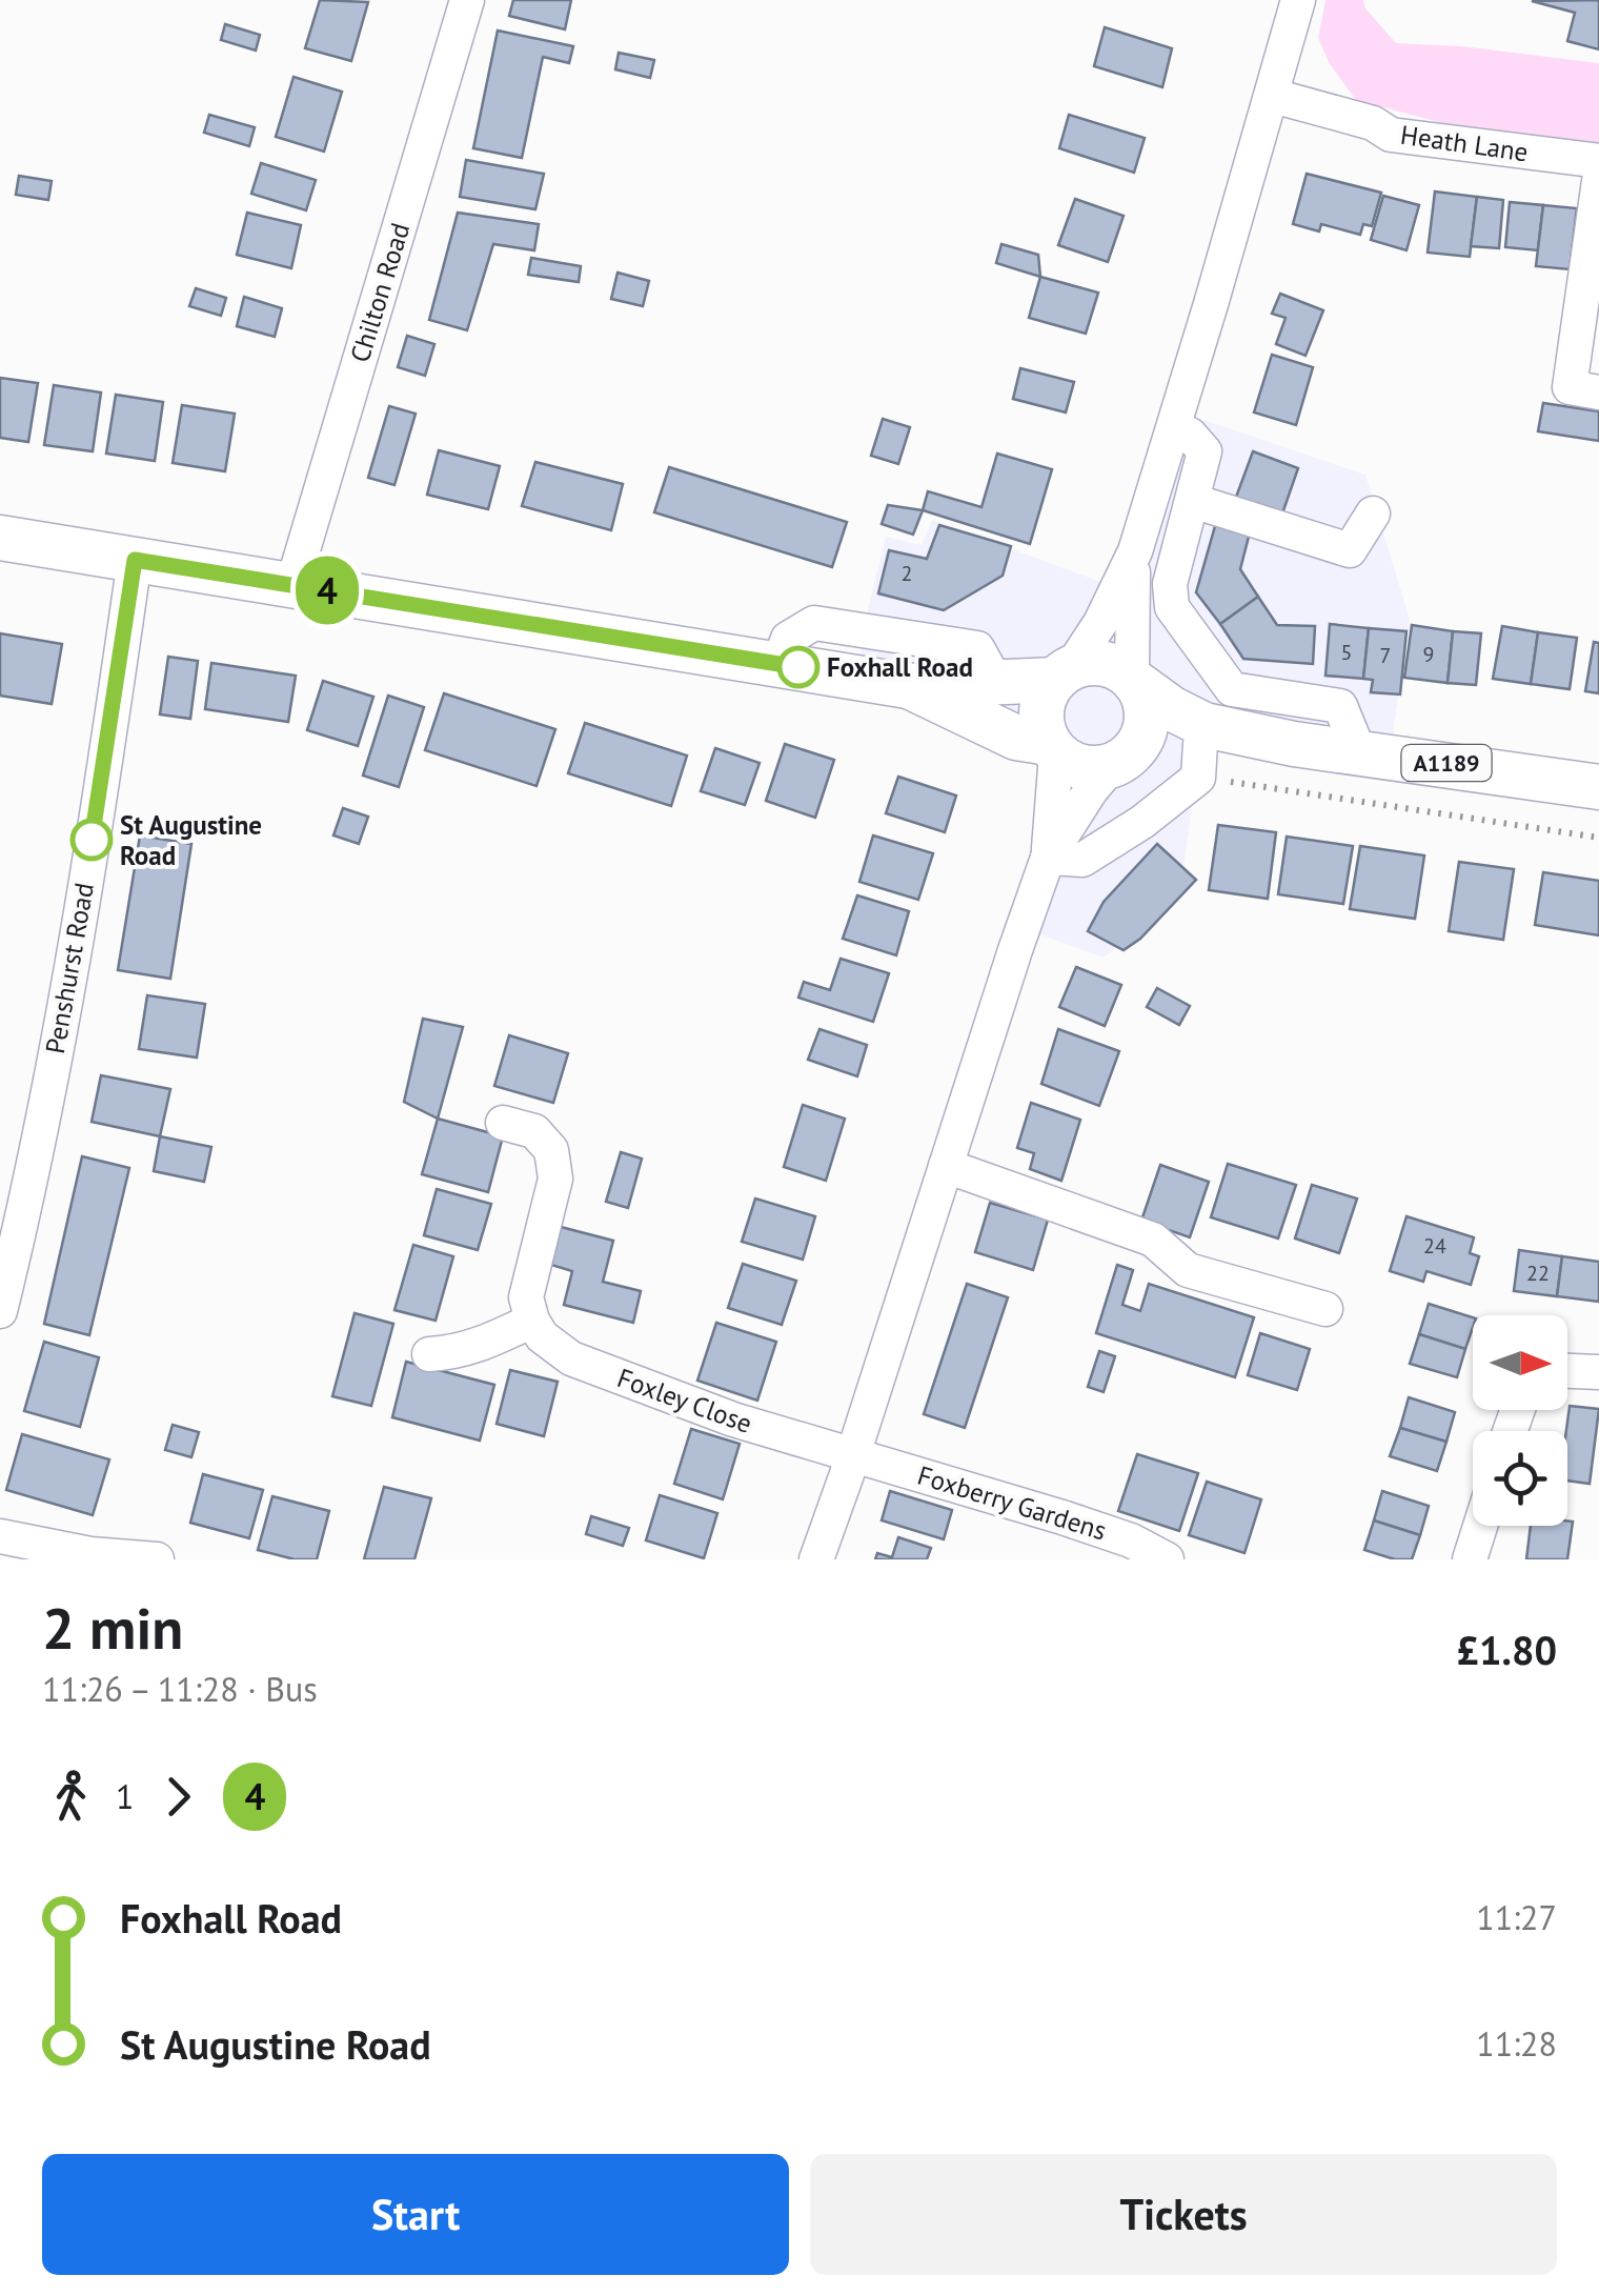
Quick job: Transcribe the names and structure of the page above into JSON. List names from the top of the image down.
{
  "streets": {
    "main road": ["A1189"],
    "street": [
      "Heath Lane",
      "Chilton Road",
      "Penshurst Road",
      "Foxley Close",
      "Foxberry Gardens"
    ]
  },
  "crossings": [
    ["Foxley Close", "Foxberry Gardens"]
  ],
  "places": ["Foxhall Road", "St Augustine Road"],
  "lines": ["bus line 4"],
  "house_numbers": [
    "2",
    "5",
    "9",
    "7",
    "24",
    "22"
  ],
  "north": "right",
  "page": {
    "on_map": "4",
    "heading": ["2 min", "11:26 – 11:28 · Bus", "£1.80"],
    "legs": ["1", "4"],
    "list": [
      {
        "name": "Foxhall Road",
        "value": "11:27"
      },
      {
        "name": "St Augustine Road",
        "value": "11:28"
      }
    ],
    "buttons": ["Start", "Tickets"]
  }
}
